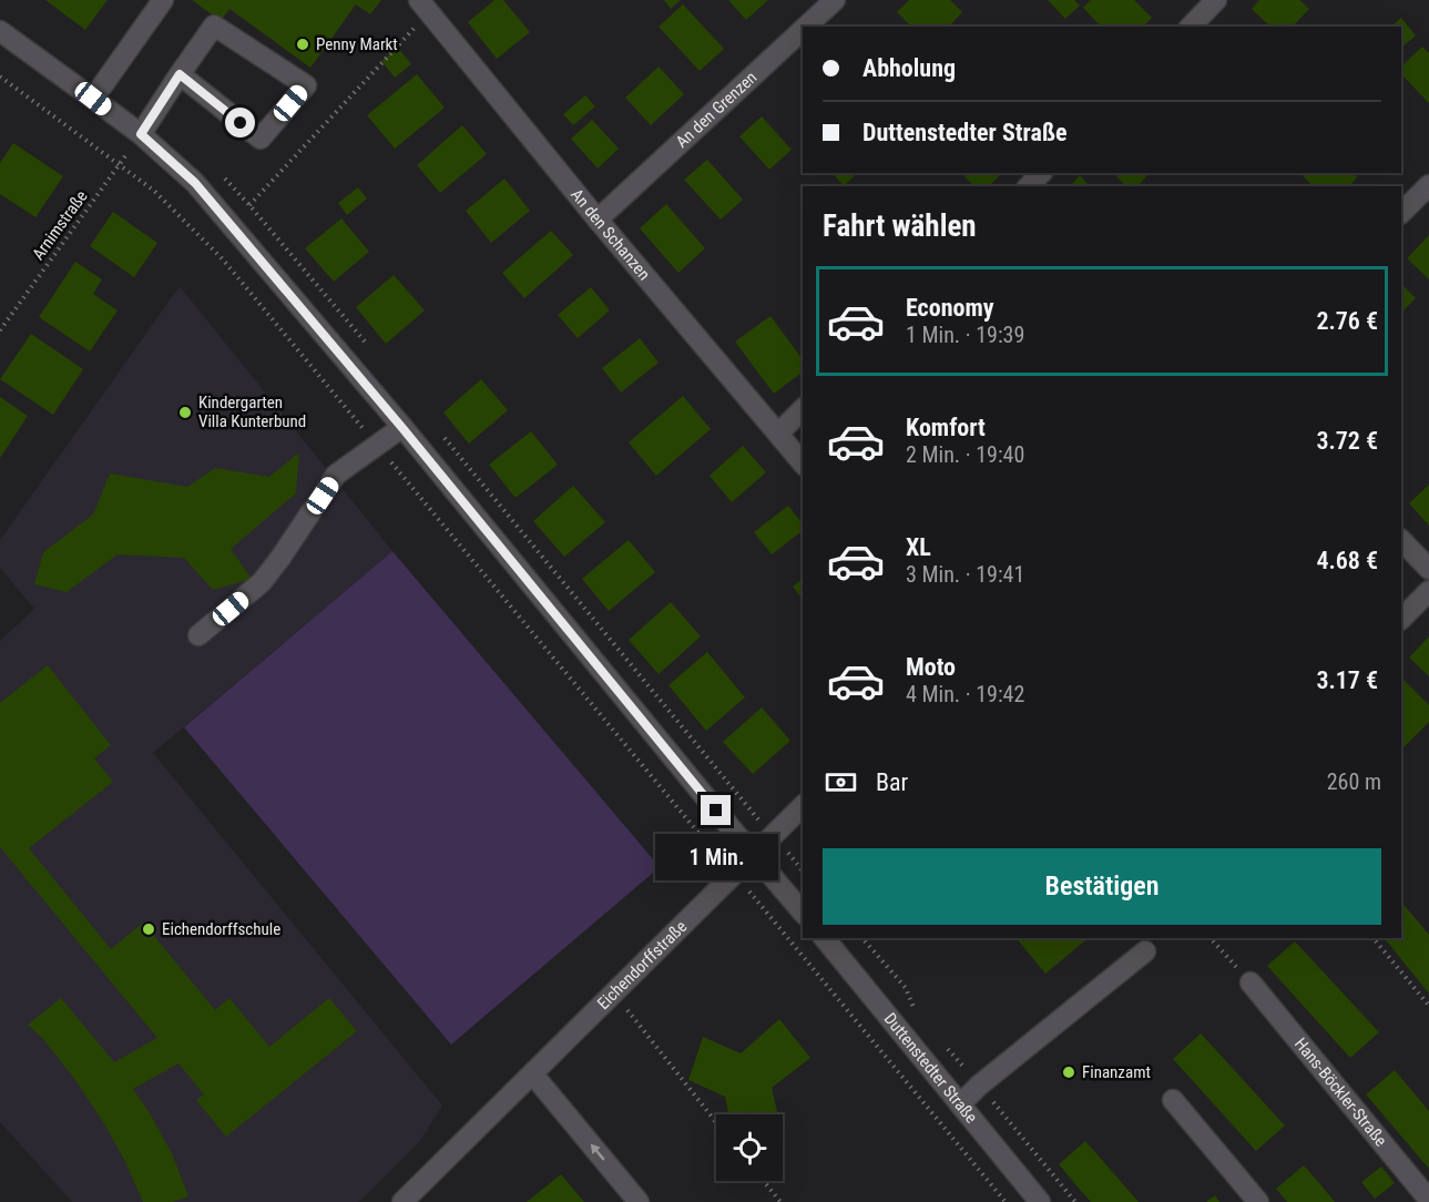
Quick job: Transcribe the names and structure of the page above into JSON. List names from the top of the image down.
{
  "streets": {
    "street": [
      "An den Grenzen",
      "An den Schanzen",
      "Eichendorffstraße",
      "Duttenstedter Straße",
      "Hans-Böckler-Straße"
    ],
    "path": ["Arnimstraße"]
  },
  "crossings": [
    ["An den Grenzen", "An den Schanzen"]
  ],
  "places": [
    "Penny Markt",
    "Kindergarten Villa Kunterbund",
    "Eichendorffschule",
    "Finanzamt"
  ],
  "page": {
    "banner": ["Abholung", "Duttenstedter Straße"],
    "heading": "Fahrt wählen",
    "list": [
      {
        "name": "Economy",
        "note": "1 Min. · 19:39",
        "value": "2.76 €"
      },
      {
        "name": "Komfort",
        "note": "2 Min. · 19:40",
        "value": "3.72 €"
      },
      {
        "name": "XL",
        "note": "3 Min. · 19:41",
        "value": "4.68 €"
      },
      {
        "name": "Moto",
        "note": "4 Min. · 19:42",
        "value": "3.17 €"
      }
    ],
    "pay": ["Bar", "260 m"],
    "bubble": "1 Min.",
    "buttons": "Bestätigen"
  }
}
